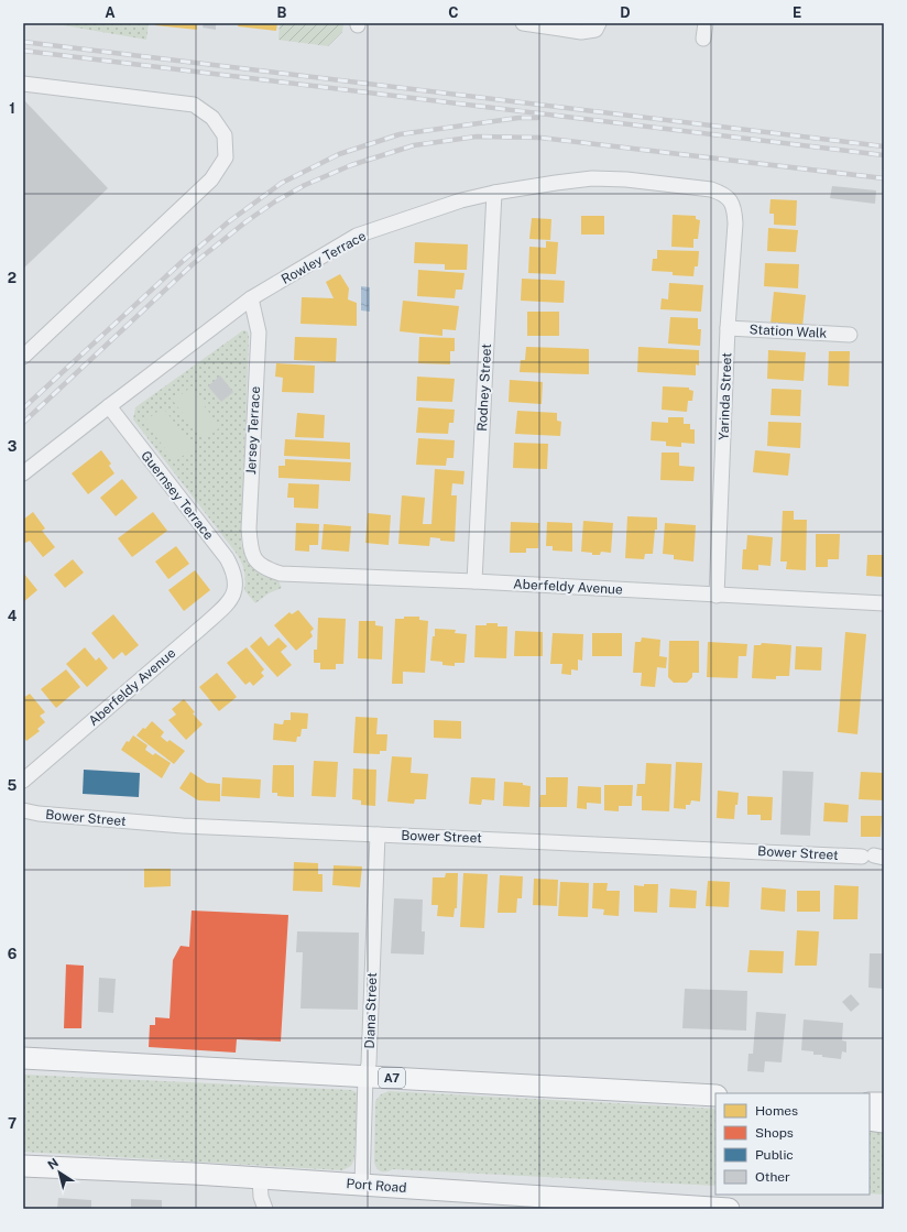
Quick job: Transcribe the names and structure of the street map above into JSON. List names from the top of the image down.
{
  "streets": {
    "highway": ["A7", "Port Road"],
    "street": [
      "Rowley Terrace",
      "Station Walk",
      "Rodney Street",
      "Yarinda Street",
      "Jersey Terrace",
      "Guernsey Terrace",
      "Aberfeldy Avenue",
      "Bower Street",
      "Diana Street"
    ]
  },
  "crossings": [
    ["Rowley Terrace", "Rodney Street"],
    ["Rowley Terrace", "Yarinda Street"],
    ["Rowley Terrace", "Jersey Terrace"],
    ["Rowley Terrace", "Guernsey Terrace"],
    ["Station Walk", "Yarinda Street"],
    ["Rodney Street", "Aberfeldy Avenue"],
    ["Yarinda Street", "Aberfeldy Avenue"],
    ["Jersey Terrace", "Aberfeldy Avenue"],
    ["Guernsey Terrace", "Aberfeldy Avenue"],
    ["Bower Street", "Diana Street"],
    ["Diana Street", "A7"],
    ["Diana Street", "Port Road"]
  ],
  "legend": [
    "Homes",
    "Shops",
    "Public",
    "Other"
  ],
  "north": "top left",
  "grid": {
    "columns": [
      "A",
      "B",
      "C",
      "D",
      "E"
    ],
    "rows": [
      "1",
      "2",
      "3",
      "4",
      "5",
      "6",
      "7"
    ]
  }
}
